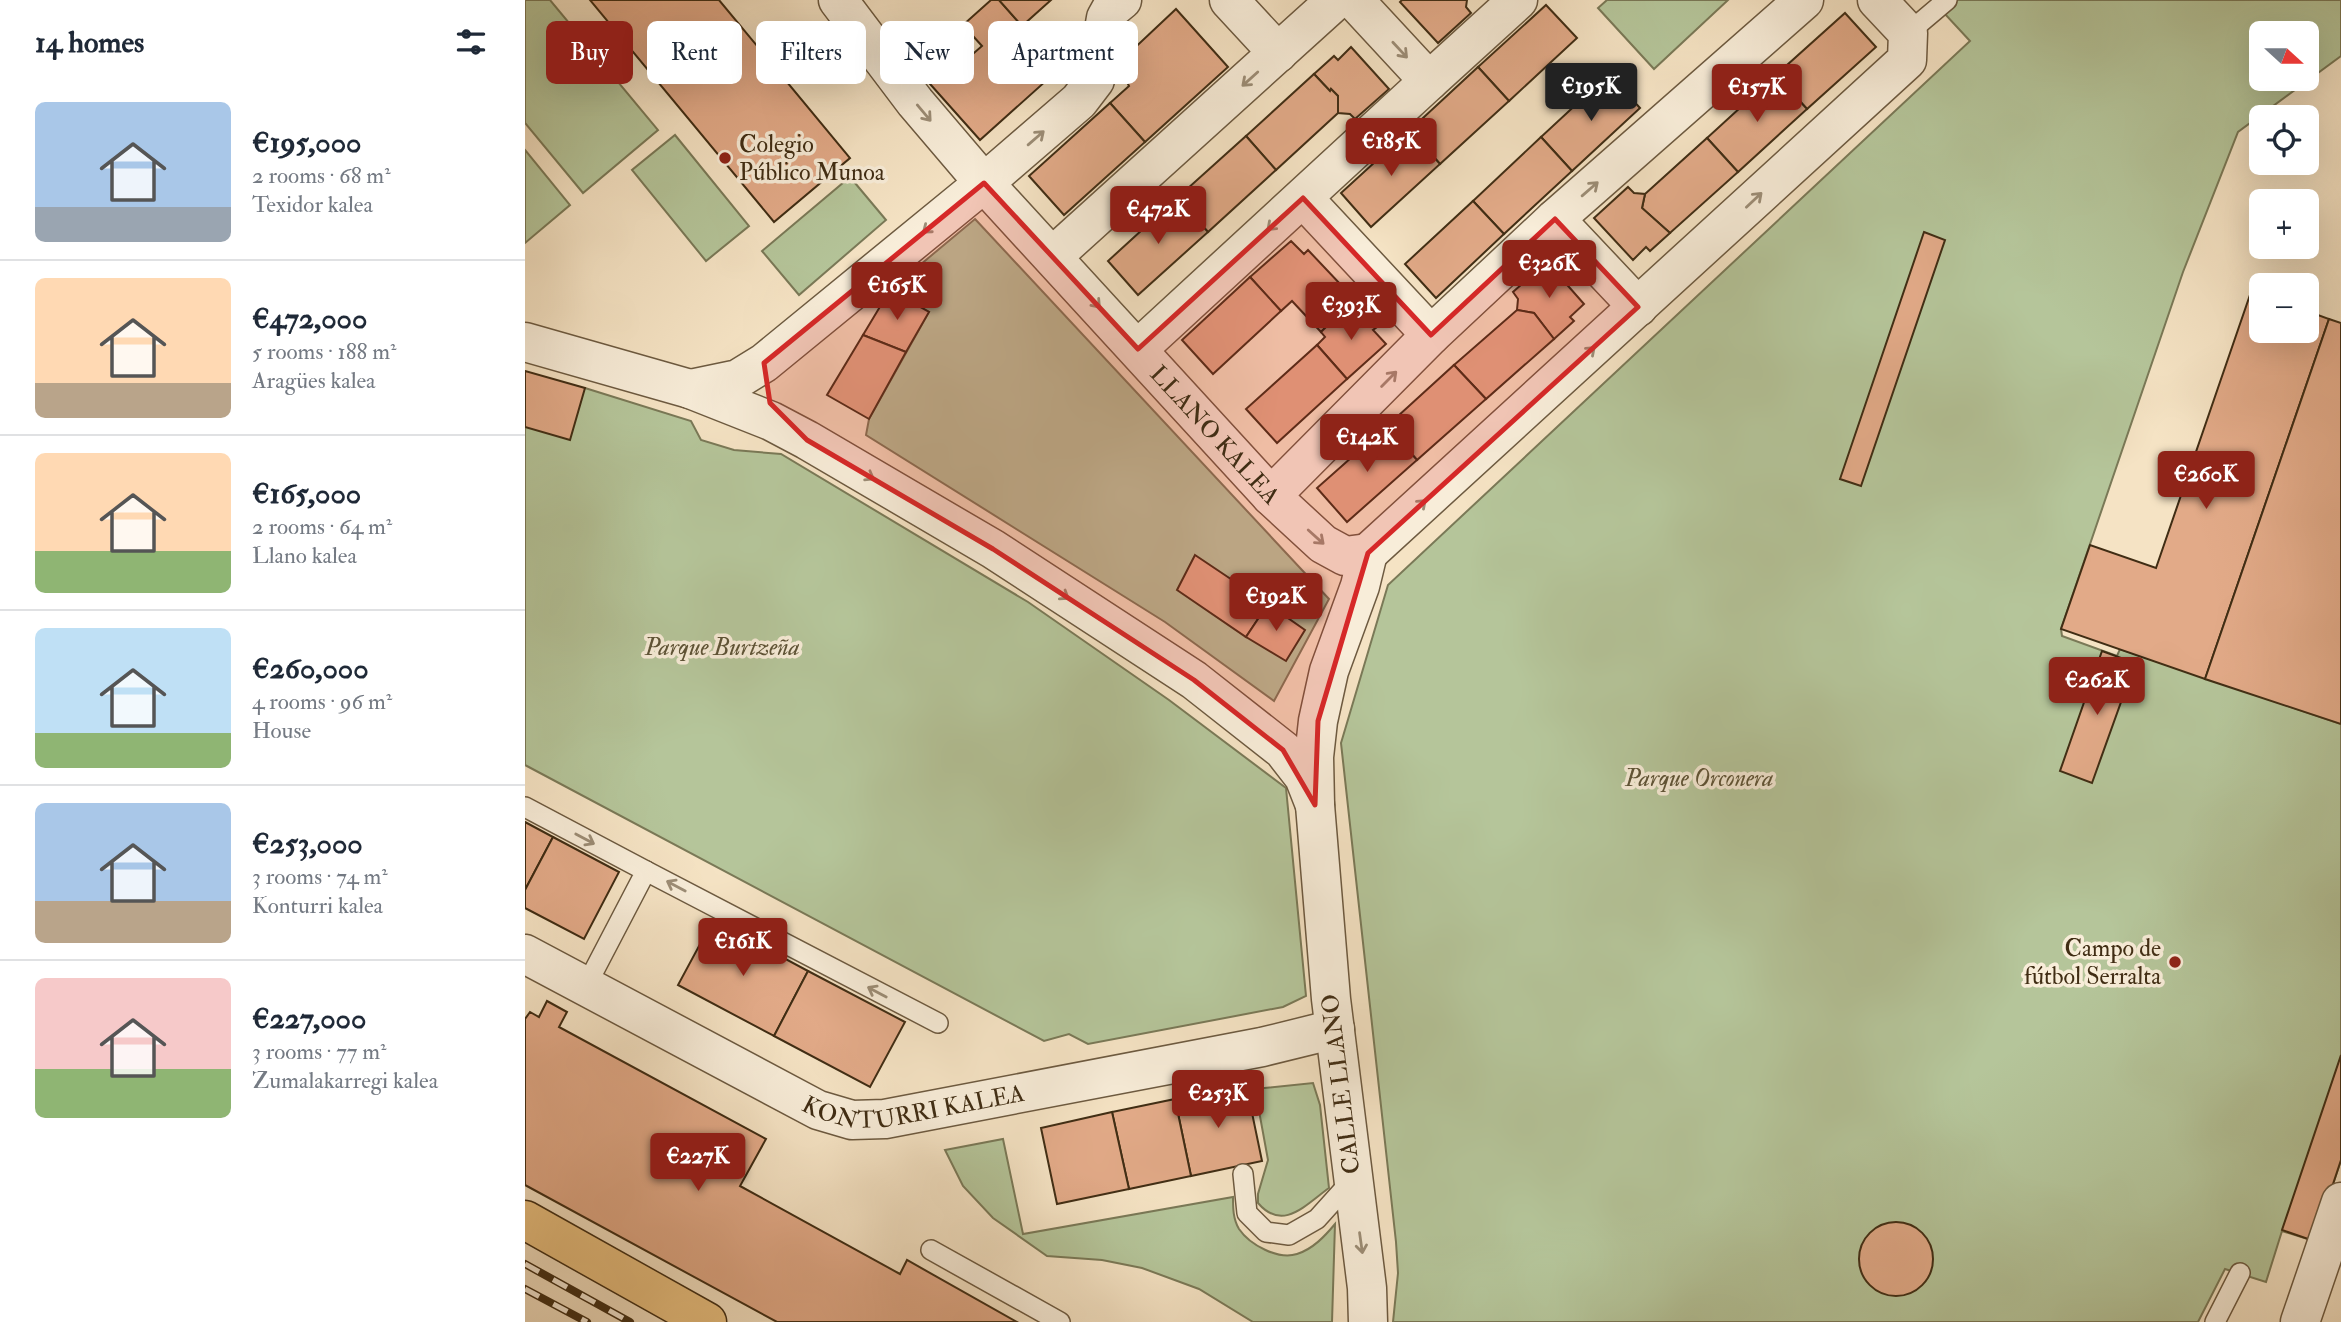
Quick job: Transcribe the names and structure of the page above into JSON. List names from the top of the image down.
{
  "streets": {
    "street": ["LLANO KALEA", "CALLE LLANO", "KONTURRI KALEA"]
  },
  "crossings": [
    ["CALLE LLANO", "KONTURRI KALEA"]
  ],
  "parks": ["Parque Burtzeña", "Parque Orconera"],
  "places": ["Colegio Público Munoa", "Campo de fútbol Serralta"],
  "north": "right",
  "page": {
    "heading": "14 homes",
    "map_buttons": ["+", "−"],
    "chip": [
      "Buy",
      "Rent",
      "Filters",
      "New",
      "Apartment"
    ],
    "price": [
      "€195K",
      "€157K",
      "€185K",
      "€472K",
      "€326K",
      "€165K",
      "€393K",
      "€142K",
      "€260K",
      "€192K",
      "€262K",
      "€161K",
      "€253K",
      "€227K"
    ],
    "list": [
      {
        "name": "€195,000",
        "note": "2 rooms · 68 m² · Texidor kalea"
      },
      {
        "name": "€472,000",
        "note": "5 rooms · 188 m² · Aragües kalea"
      },
      {
        "name": "€165,000",
        "note": "2 rooms · 64 m² · Llano kalea"
      },
      {
        "name": "€260,000",
        "note": "4 rooms · 96 m² · House"
      },
      {
        "name": "€253,000",
        "note": "3 rooms · 74 m² · Konturri kalea"
      },
      {
        "name": "€227,000",
        "note": "3 rooms · 77 m² · Zumalakarregi kalea"
      }
    ]
  }
}
